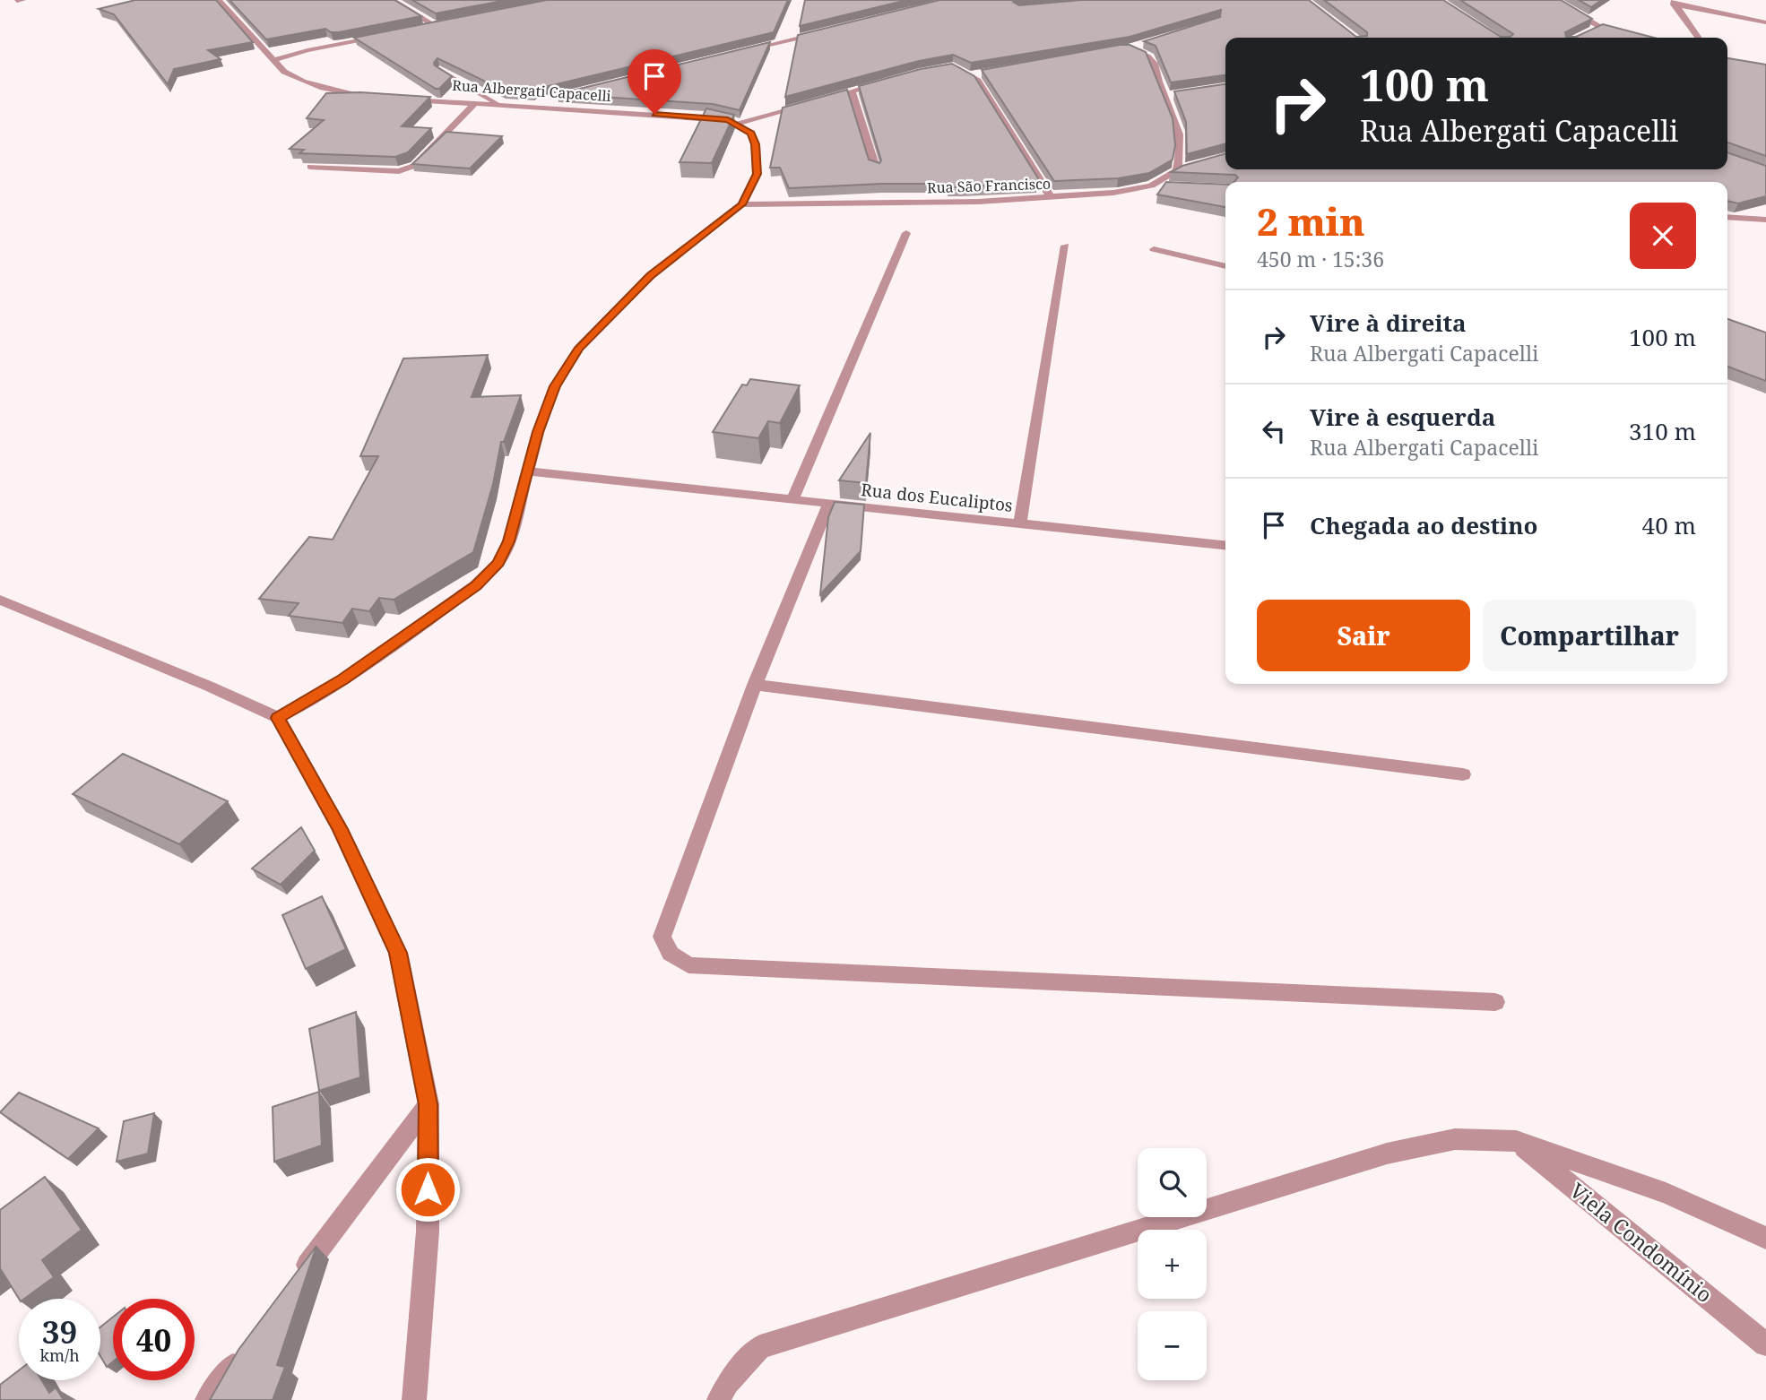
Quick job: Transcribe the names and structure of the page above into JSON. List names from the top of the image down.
{
  "streets": {
    "street": [
      "Rua Albergati Capacelli",
      "Rua São Francisco",
      "Rua dos Eucaliptos",
      "Viela Condomínio"
    ]
  },
  "page": {
    "turn": ["100 m", "Rua Albergati Capacelli"],
    "heading": ["2 min", "450 m · 15:36"],
    "list": [
      {
        "name": "Vire à direita",
        "note": "Rua Albergati Capacelli",
        "value": "100 m"
      },
      {
        "name": "Vire à esquerda",
        "note": "Rua Albergati Capacelli",
        "value": "310 m"
      },
      {
        "name": "Chegada ao destino",
        "value": "40 m"
      }
    ],
    "buttons": ["Sair", "Compartilhar"],
    "map_buttons": ["+", "−"],
    "speed": "39 km/h",
    "limit": "40"
  }
}
